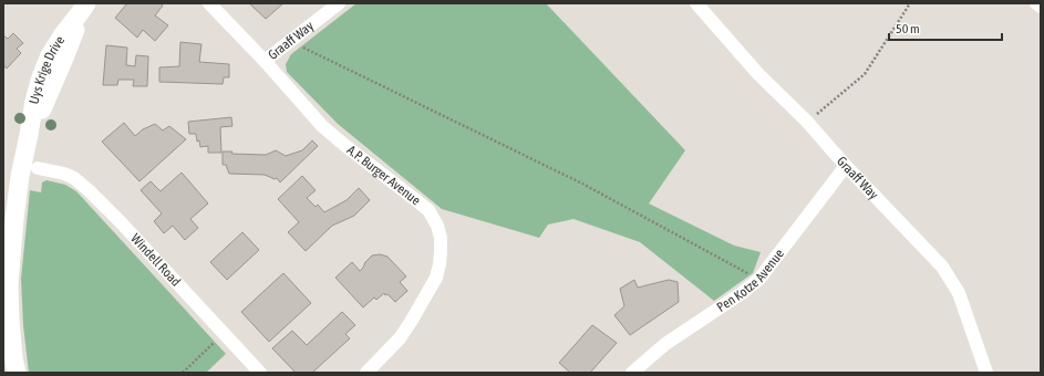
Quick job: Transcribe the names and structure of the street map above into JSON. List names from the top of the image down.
{
  "streets": {
    "street": [
      "Graaff Way",
      "Uys Krige Drive",
      "A.P. Burger Avenue",
      "Windell Road",
      "Pen Kotze Avenue"
    ]
  },
  "crossings": [
    ["Graaff Way", "A.P. Burger Avenue"],
    ["Graaff Way", "Pen Kotze Avenue"]
  ],
  "scale_bar": "50 m"
}
